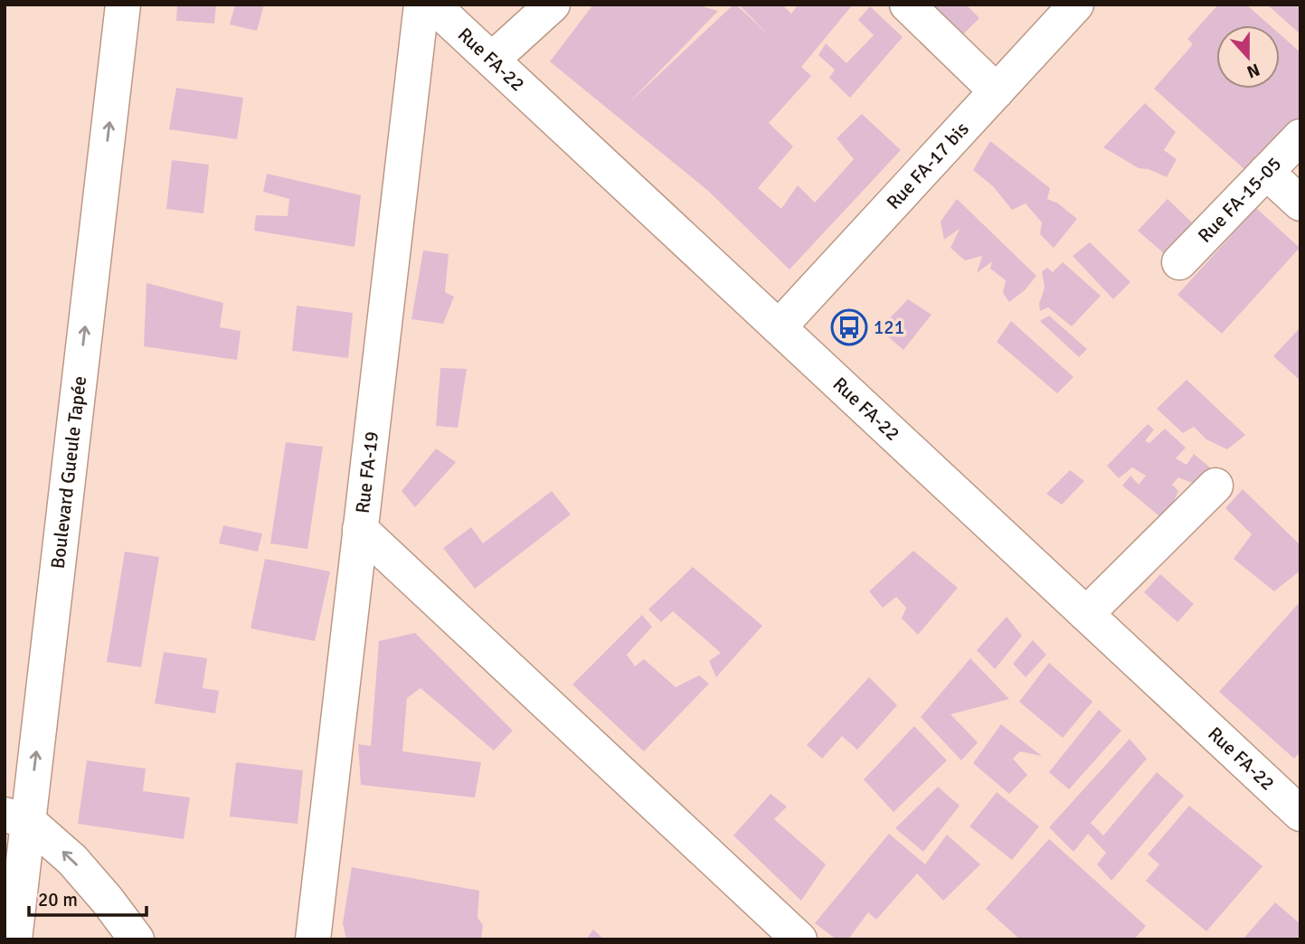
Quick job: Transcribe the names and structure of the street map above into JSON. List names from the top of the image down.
{
  "streets": {
    "street": [
      "Rue FA-22",
      "Rue FA-17 bis",
      "Rue FA-15-05",
      "Boulevard Gueule Tapée",
      "Rue FA-19"
    ]
  },
  "crossings": [
    ["Rue FA-22", "Rue FA-17 bis"]
  ],
  "one_way": ["Boulevard Gueule Tapée"],
  "places": {
    "bus stop": ["121"]
  },
  "scale_bar": "20 m",
  "north": "bottom"
}
